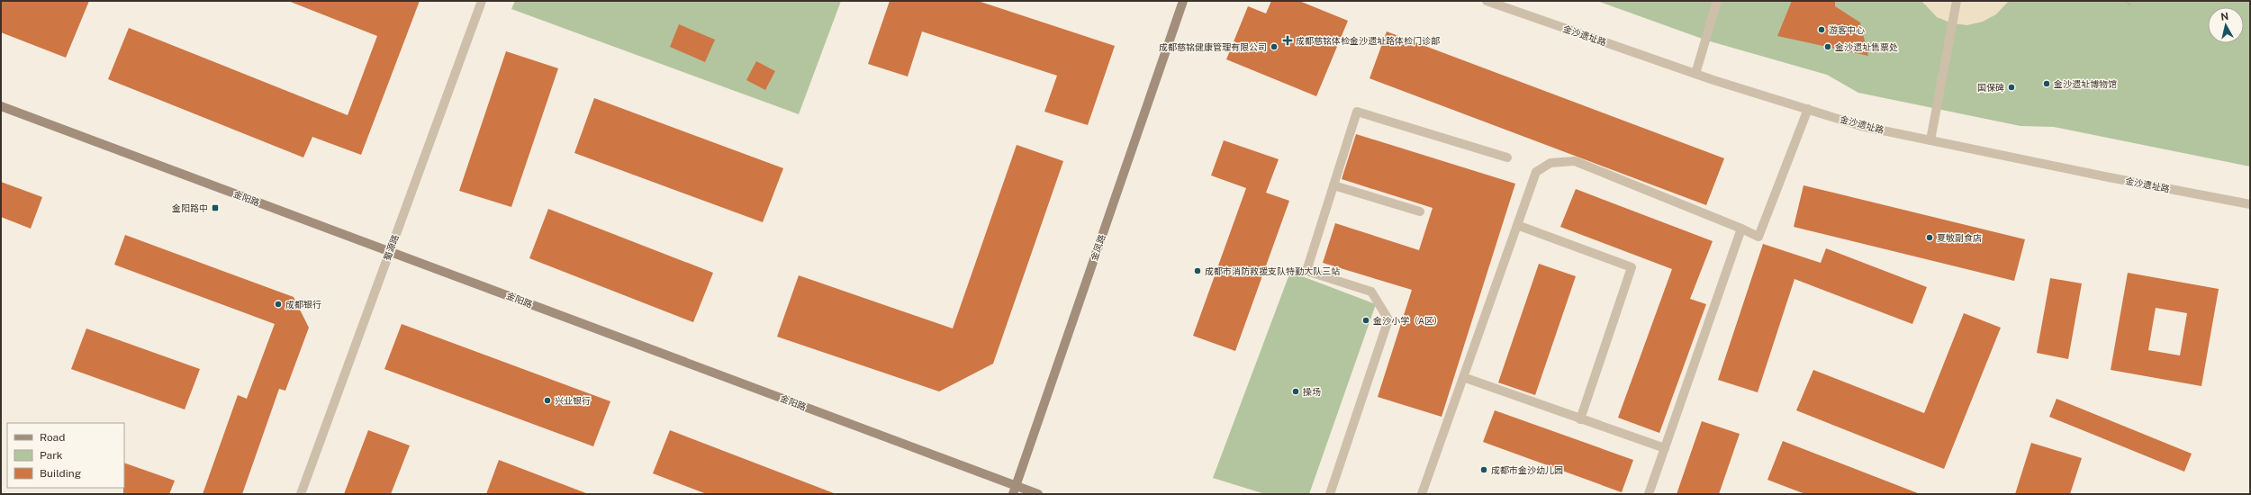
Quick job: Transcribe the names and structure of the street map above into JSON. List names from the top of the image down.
{
  "streets": {
    "street": [
      "金沙遗址路",
      "金阳路",
      "蜀源路",
      "金凤路"
    ]
  },
  "crossings": [
    ["金阳路", "蜀源路"],
    ["金阳路", "金凤路"]
  ],
  "places": {
    "other": [
      "游客中心",
      "成都慈铭健康管理有限公司",
      "金沙遗址售票处",
      "金沙遗址博物馆",
      "国保碑",
      "夏敏副食店",
      "成都市消防救援支队特勤大队三站",
      "成都银行",
      "金沙小学（A区）",
      "操场",
      "兴业银行",
      "成都市金沙幼儿园"
    ],
    "health": ["成都慈铭体检金沙遗址路体检门诊部"],
    "transit": ["金阳路中"]
  },
  "legend": ["Road", "Park", "Building"],
  "north": "top"
}
